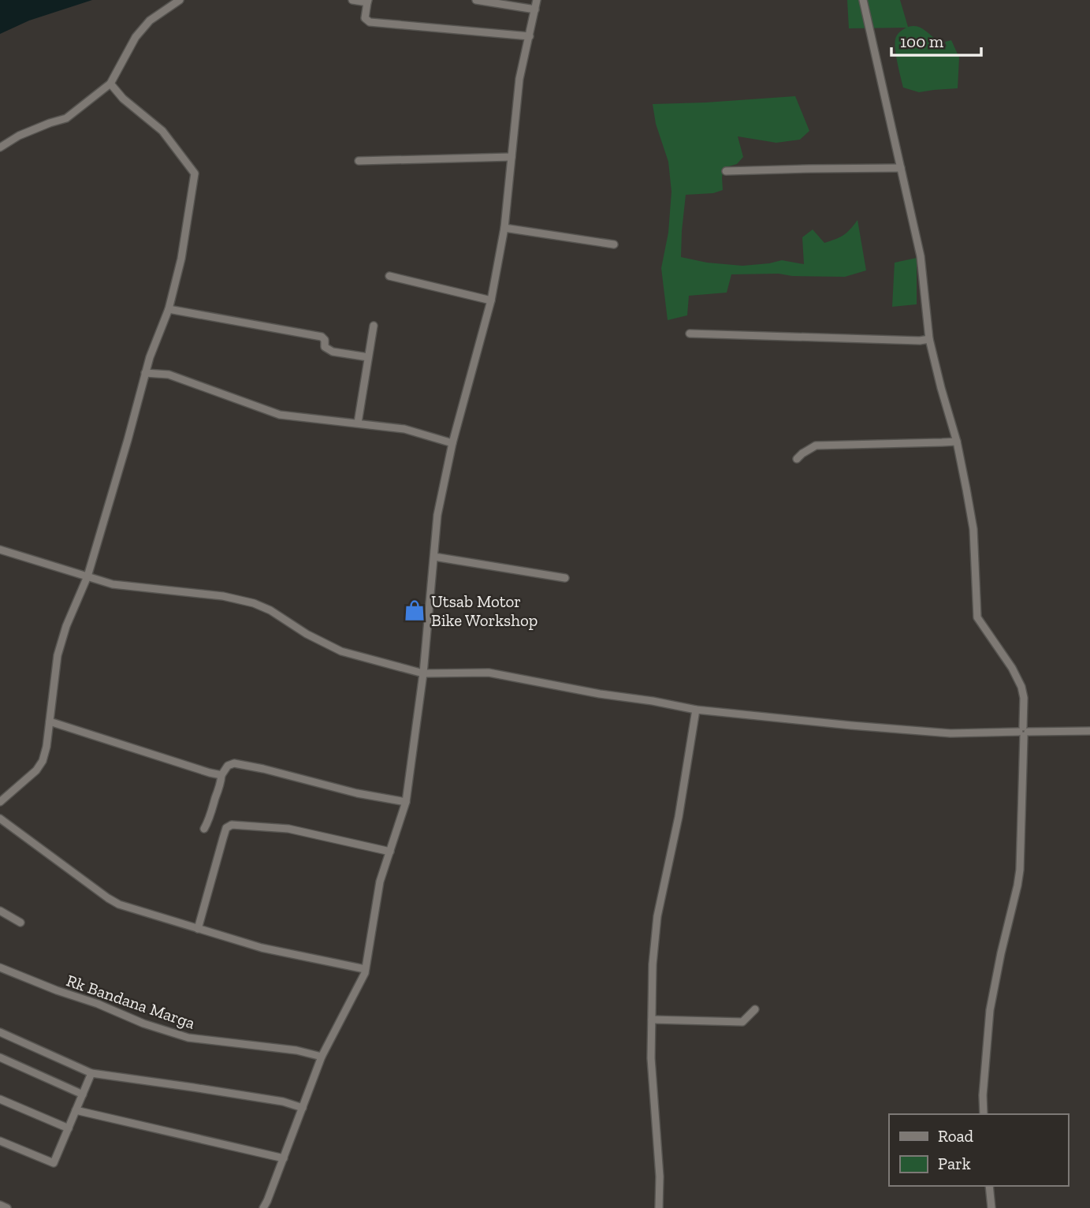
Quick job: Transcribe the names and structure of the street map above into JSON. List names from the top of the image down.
{
  "streets": {
    "street": ["Rk Bandana Marga"]
  },
  "places": {
    "shop": ["Utsab Motor Bike Workshop"]
  },
  "legend": ["Road", "Park"],
  "scale_bar": "100 m"
}
